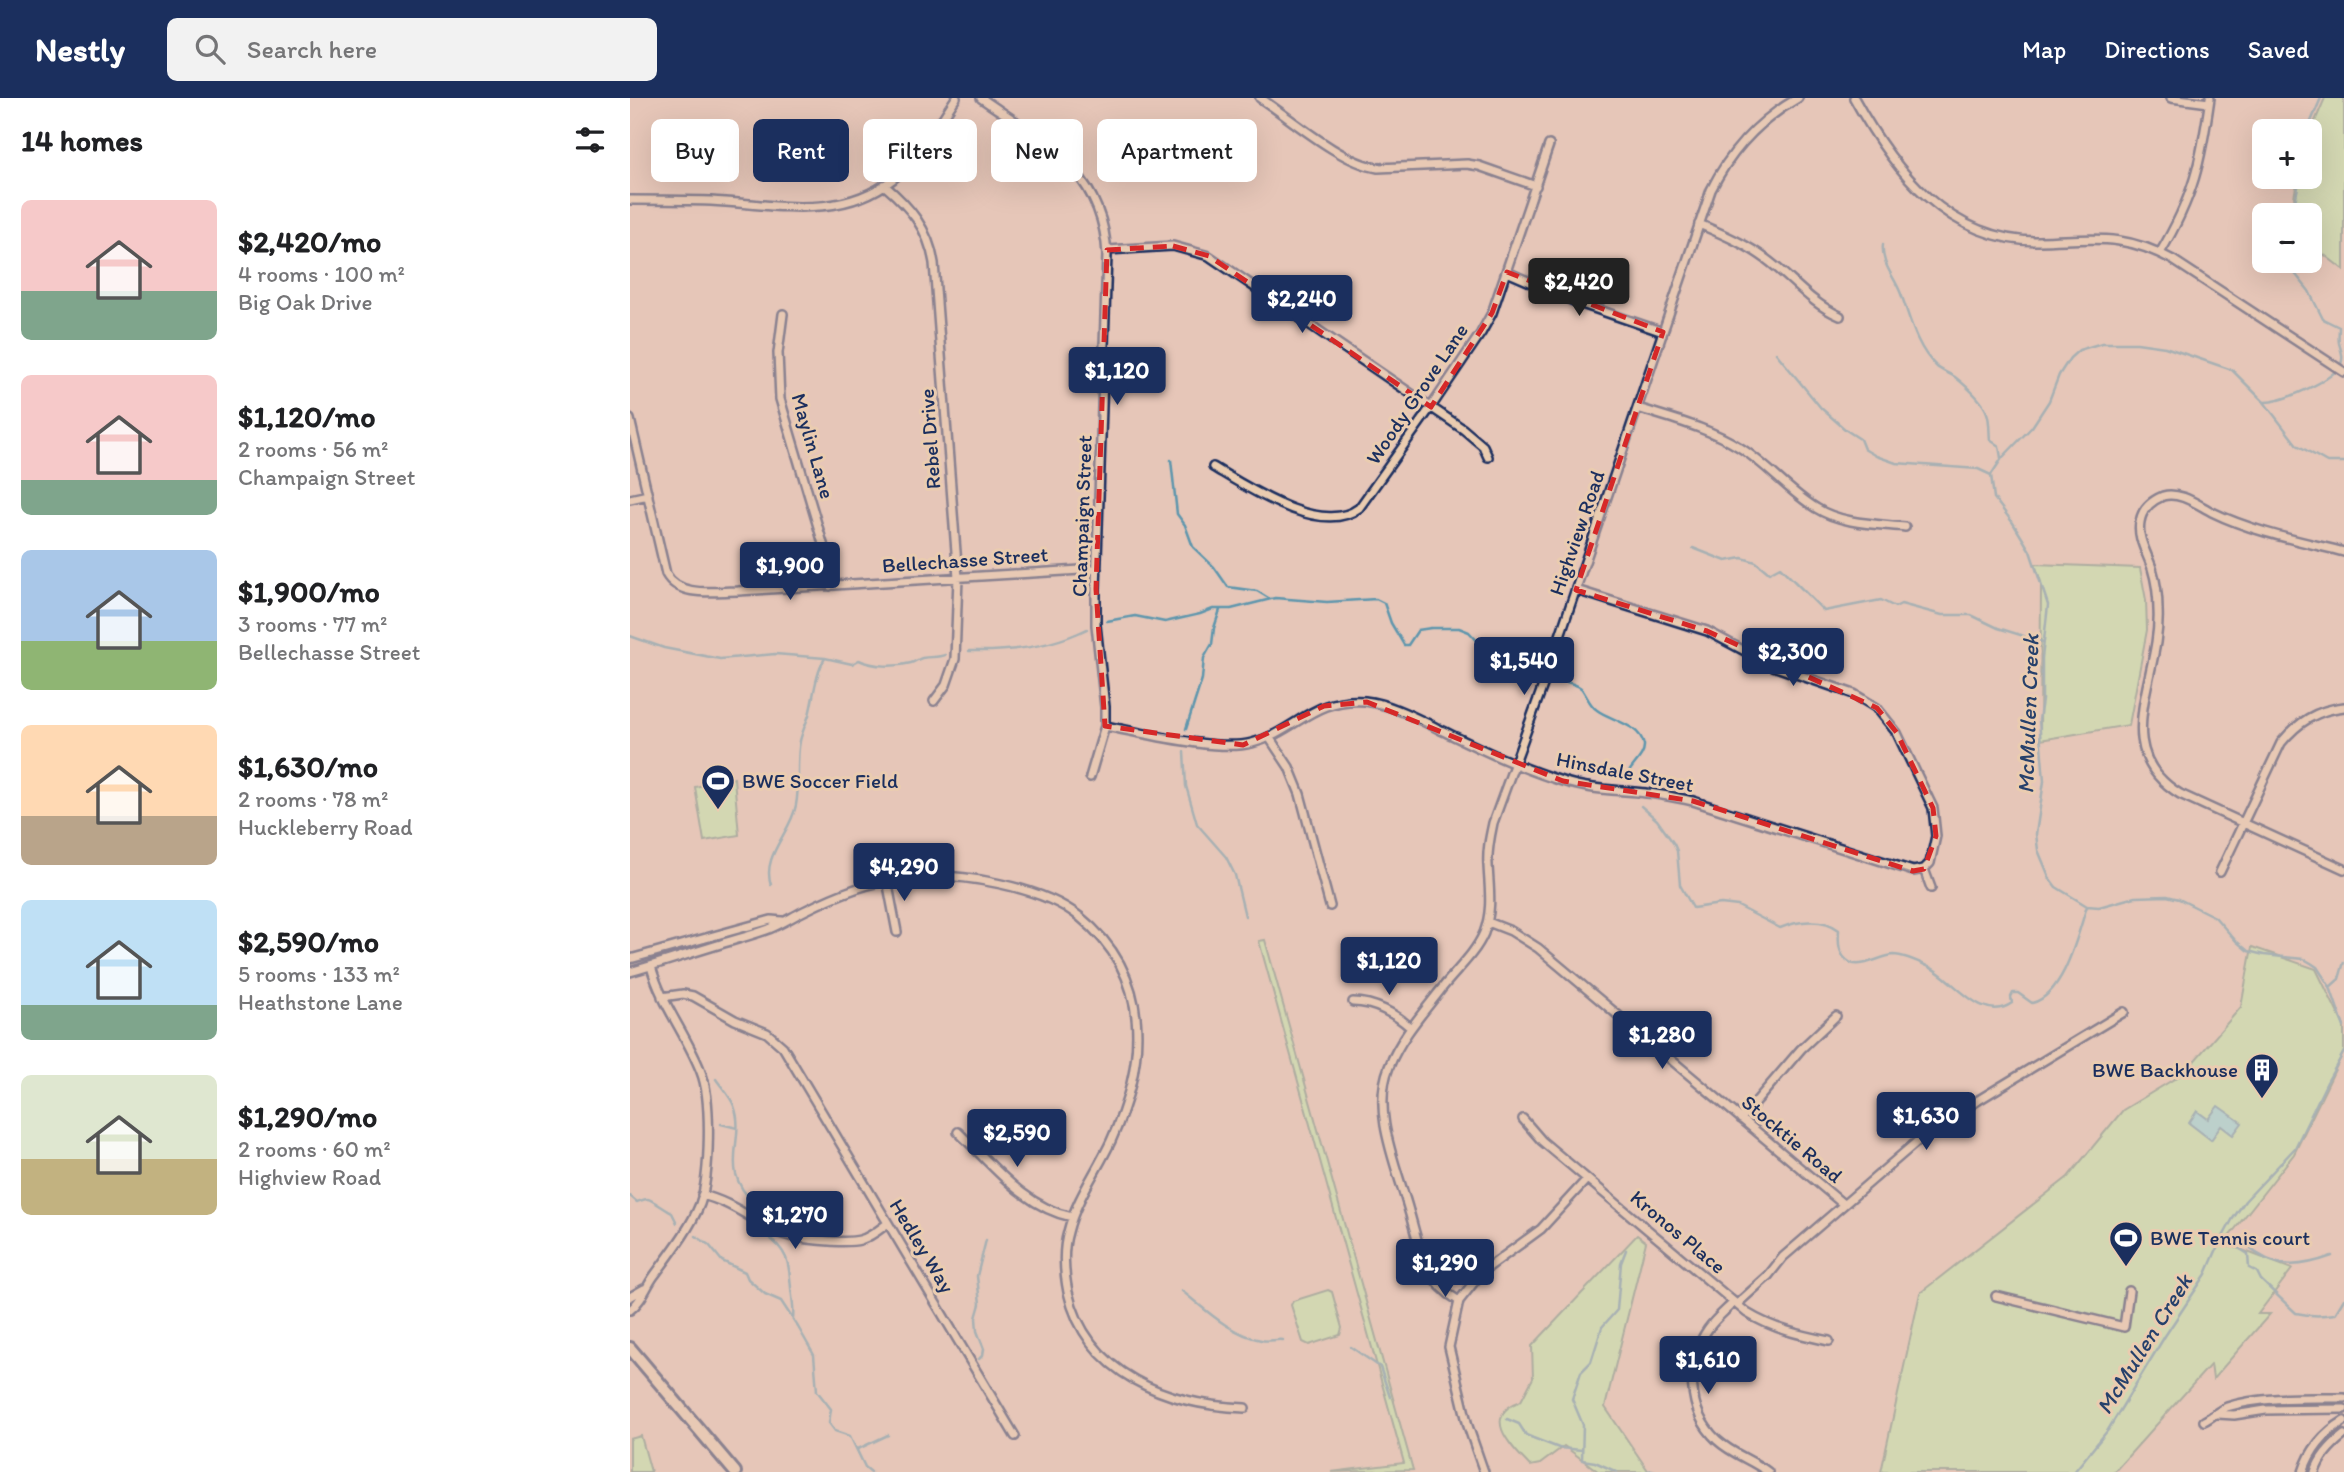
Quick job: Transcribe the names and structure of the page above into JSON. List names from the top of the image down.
{
  "streets": {
    "street": [
      "Woody Grove Lane",
      "Rebel Drive",
      "Maylin Lane",
      "Champaign Street",
      "Highview Road",
      "Bellechasse Street",
      "Hinsdale Street",
      "Stocktie Road",
      "Kronos Place",
      "Hedley Way"
    ]
  },
  "crossings": [
    ["Rebel Drive", "Bellechasse Street"],
    ["Maylin Lane", "Bellechasse Street"],
    ["Champaign Street", "Bellechasse Street"],
    ["Champaign Street", "Hinsdale Street"],
    ["Highview Road", "Hinsdale Street"],
    ["Highview Road", "Stocktie Road"]
  ],
  "water": ["McMullen Creek"],
  "places": {
    "sports": ["BWE Soccer Field", "BWE Tennis court"],
    "building": ["BWE Backhouse"]
  },
  "page": {
    "header": "Nestly",
    "search": "Search here",
    "nav": ["Map", "Directions", "Saved"],
    "heading": "14 homes",
    "map_buttons": ["+", "−"],
    "chip": [
      "Buy",
      "Rent",
      "Filters",
      "New",
      "Apartment"
    ],
    "list": [
      {
        "name": "$2,420/mo",
        "note": "4 rooms · 100 m² · Big Oak Drive"
      },
      {
        "name": "$1,120/mo",
        "note": "2 rooms · 56 m² · Champaign Street"
      },
      {
        "name": "$1,900/mo",
        "note": "3 rooms · 77 m² · Bellechasse Street"
      },
      {
        "name": "$1,630/mo",
        "note": "2 rooms · 78 m² · Huckleberry Road"
      },
      {
        "name": "$2,590/mo",
        "note": "5 rooms · 133 m² · Heathstone Lane"
      },
      {
        "name": "$1,290/mo",
        "note": "2 rooms · 60 m² · Highview Road"
      }
    ],
    "price": [
      "$2,420",
      "$2,240",
      "$1,120",
      "$1,900",
      "$2,300",
      "$1,540",
      "$4,290",
      "$1,120",
      "$1,280",
      "$1,630",
      "$2,590",
      "$1,270",
      "$1,290",
      "$1,610"
    ]
  }
}
